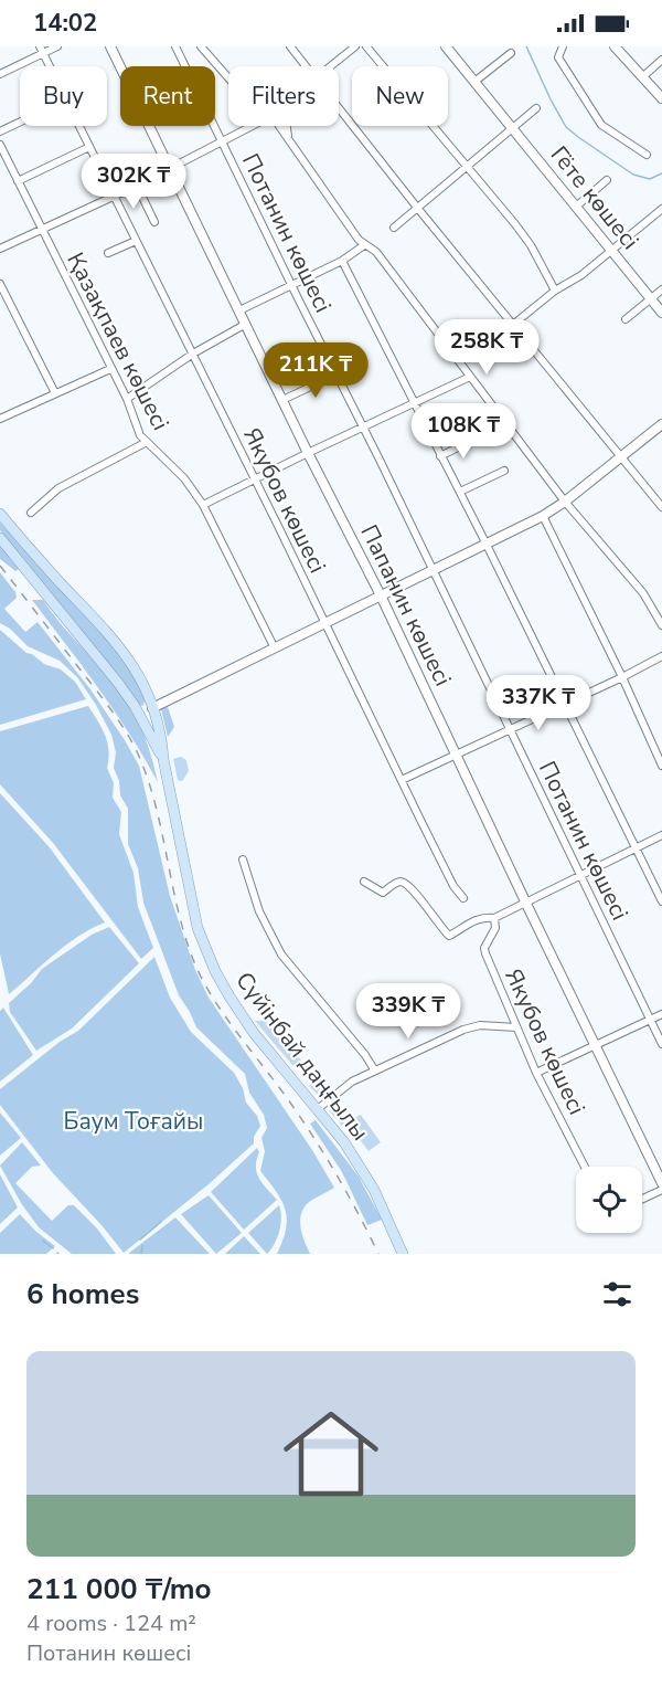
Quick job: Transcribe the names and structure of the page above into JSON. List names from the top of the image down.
{
  "streets": {
    "main road": ["Гёте көшесі", "Папанин көшесі", "Сүйінбай даңғылы"],
    "street": ["Потанин көшесі", "Қазақпаев көшесі", "Якубов көшесі"]
  },
  "parks": ["Баум Тоғайы"],
  "page": {
    "status": "14:02",
    "chip": [
      "Buy",
      "Rent",
      "Filters",
      "New"
    ],
    "price": [
      "302K ₸",
      "258K ₸",
      "211K ₸",
      "108K ₸",
      "337K ₸",
      "339K ₸"
    ],
    "heading": "6 homes",
    "list": [
      {
        "name": "211 000 ₸/mo",
        "note": "4 rooms · 124 m² · Потанин көшесі"
      }
    ]
  }
}
